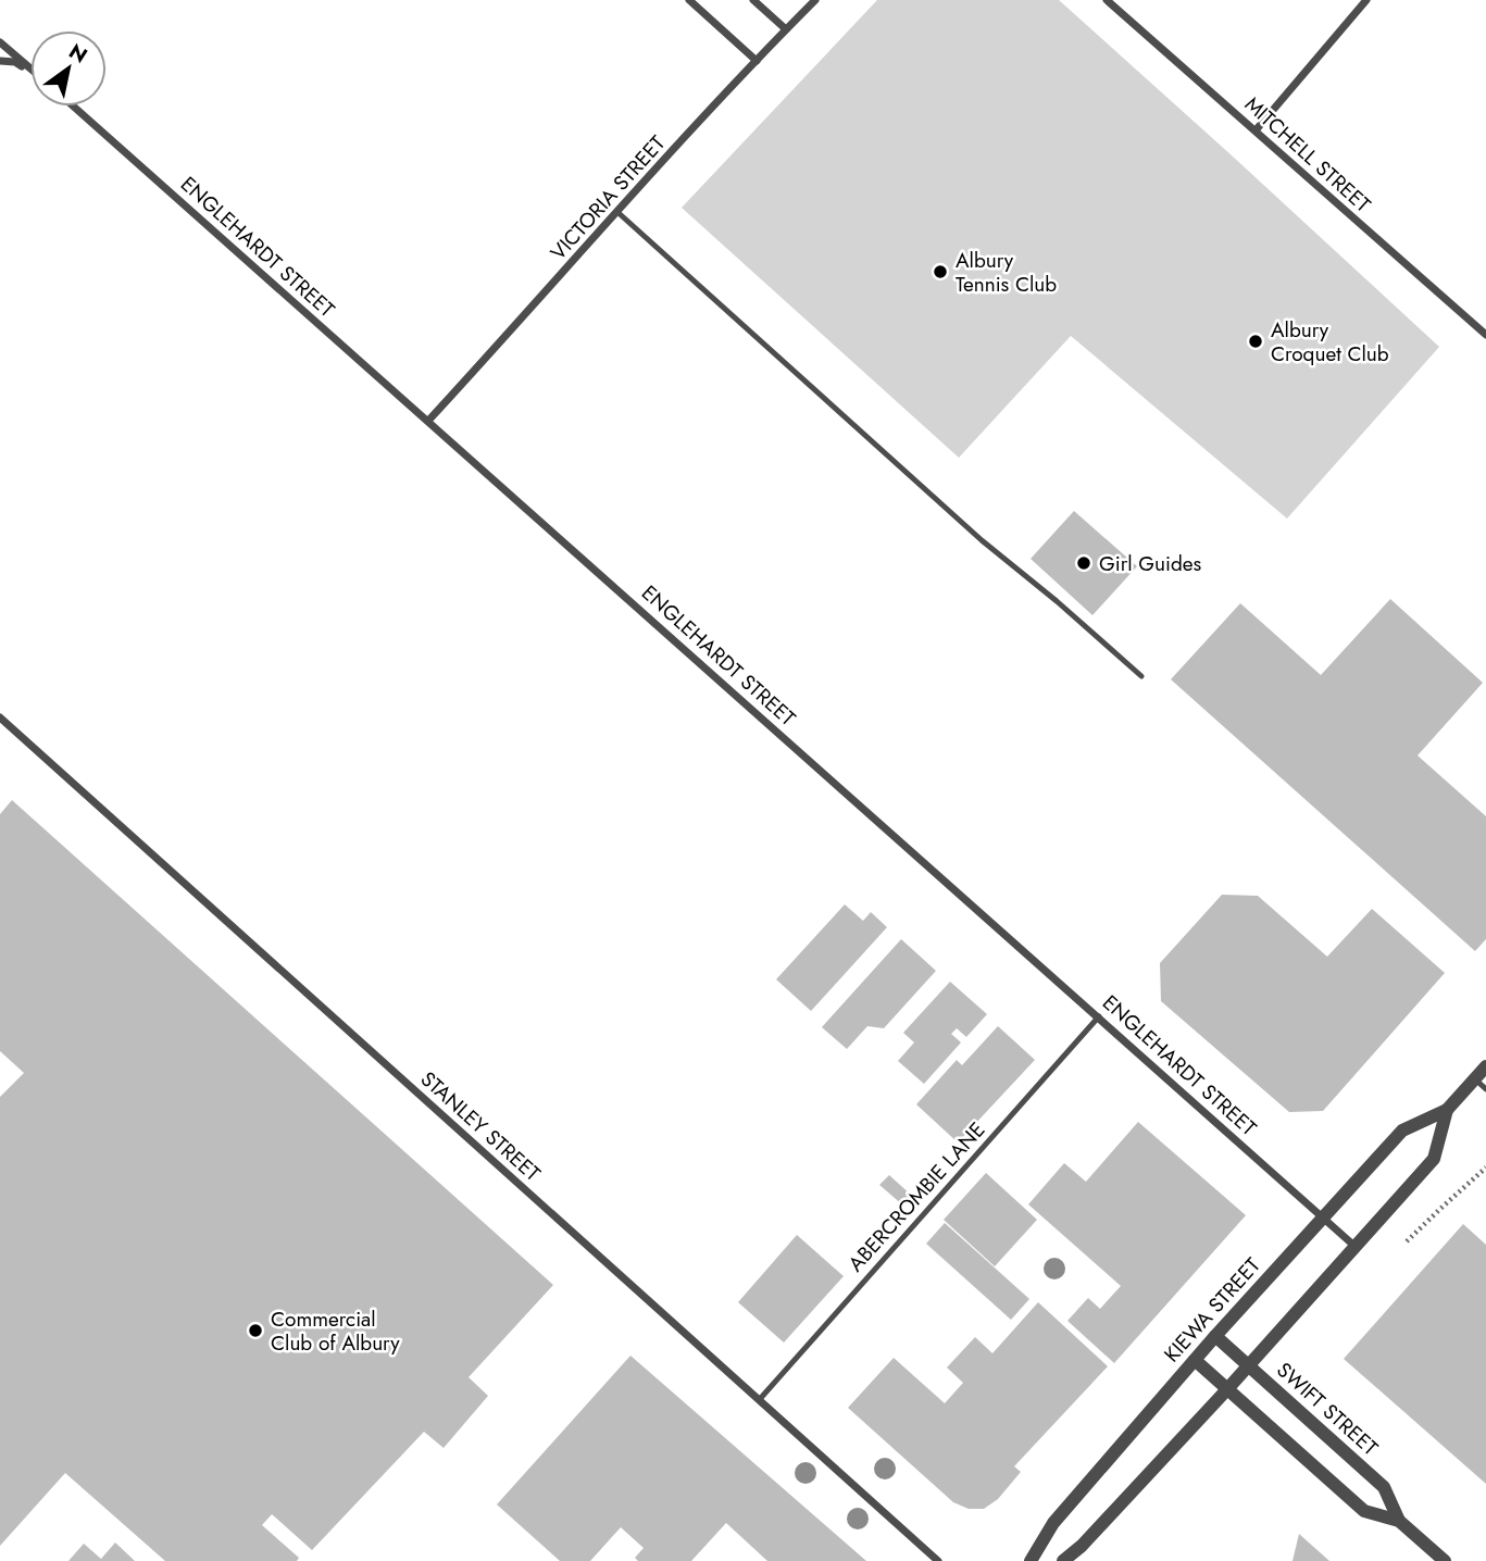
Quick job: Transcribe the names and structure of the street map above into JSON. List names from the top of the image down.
{
  "streets": {
    "street": [
      "MITCHELL STREET",
      "VICTORIA STREET",
      "ENGLEHARDT STREET",
      "STANLEY STREET",
      "KIEWA STREET",
      "SWIFT STREET"
    ],
    "lane": ["ABERCROMBIE LANE"]
  },
  "crossings": [
    ["VICTORIA STREET", "ENGLEHARDT STREET"],
    ["ENGLEHARDT STREET", "ABERCROMBIE LANE"],
    ["ENGLEHARDT STREET", "KIEWA STREET"],
    ["STANLEY STREET", "ABERCROMBIE LANE"],
    ["KIEWA STREET", "SWIFT STREET"]
  ],
  "places": [
    "Albury Tennis Club",
    "Albury Croquet Club",
    "Girl Guides",
    "Commercial Club of Albury"
  ],
  "north": "top right"
}
